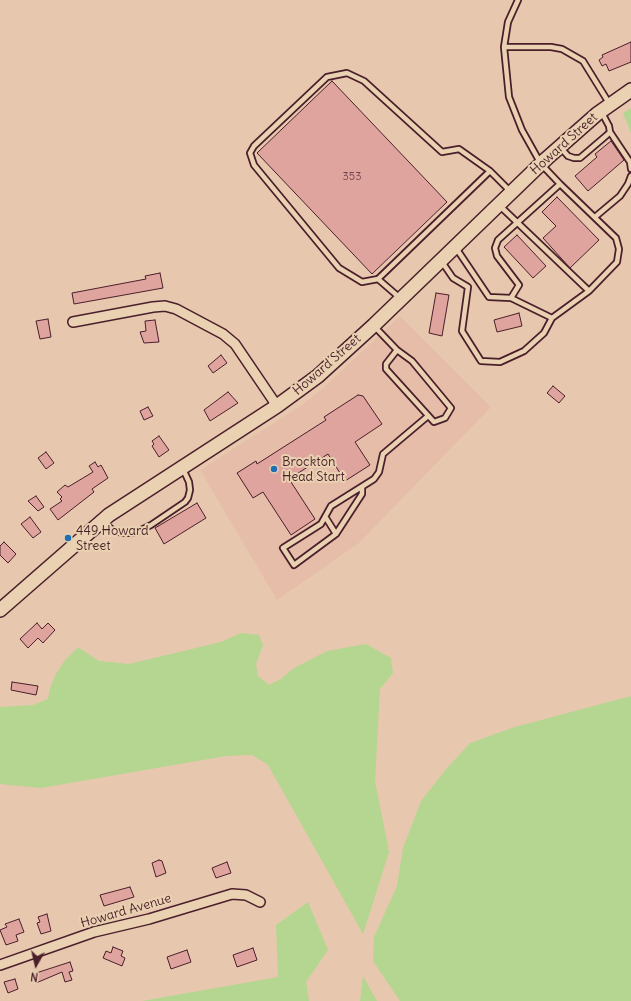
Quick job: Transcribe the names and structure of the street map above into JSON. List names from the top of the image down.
{
  "streets": {
    "main road": ["Howard Street"],
    "street": ["Howard Avenue"]
  },
  "places": ["Brockton Head Start", "449 Howard Street"],
  "house_numbers": ["353"],
  "north": "bottom"
}
